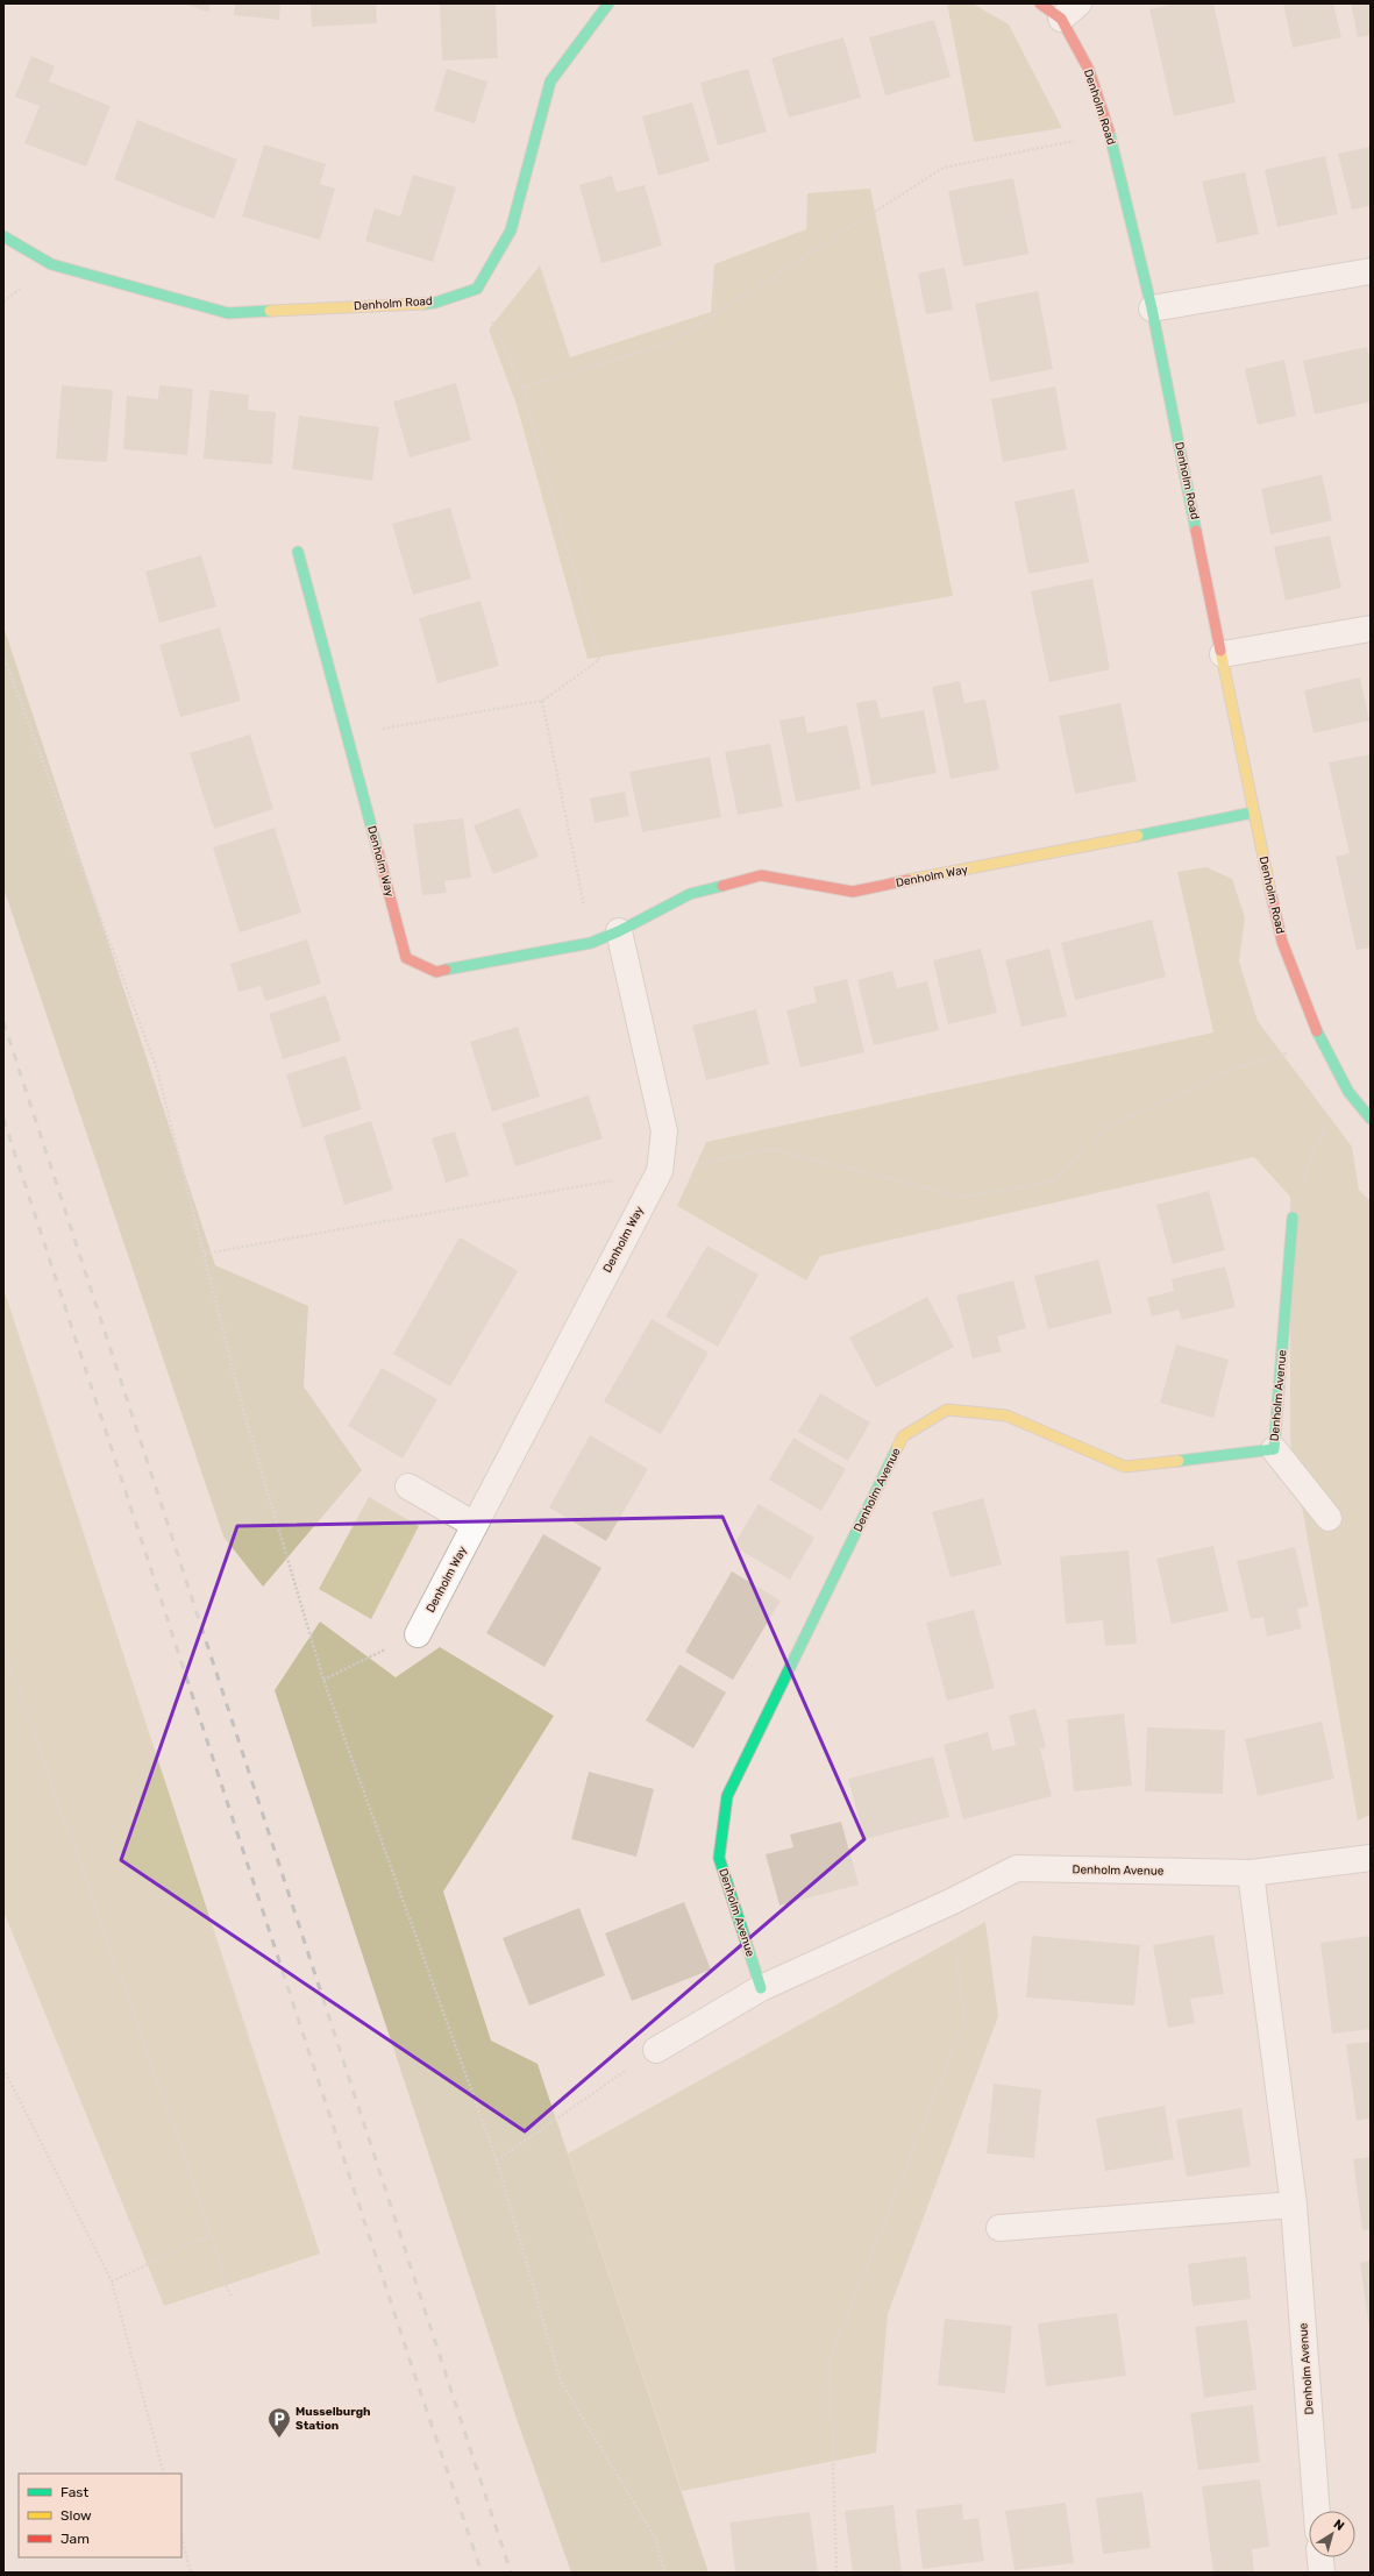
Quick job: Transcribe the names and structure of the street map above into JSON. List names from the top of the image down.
{
  "streets": {
    "street": ["Denholm Road", "Denholm Way", "Denholm Avenue"]
  },
  "crossings": [
    ["Denholm Road", "Denholm Way"]
  ],
  "places": {
    "parking": ["Musselburgh Station"]
  },
  "legend": ["Fast", "Slow", "Jam"],
  "north": "top right"
}
